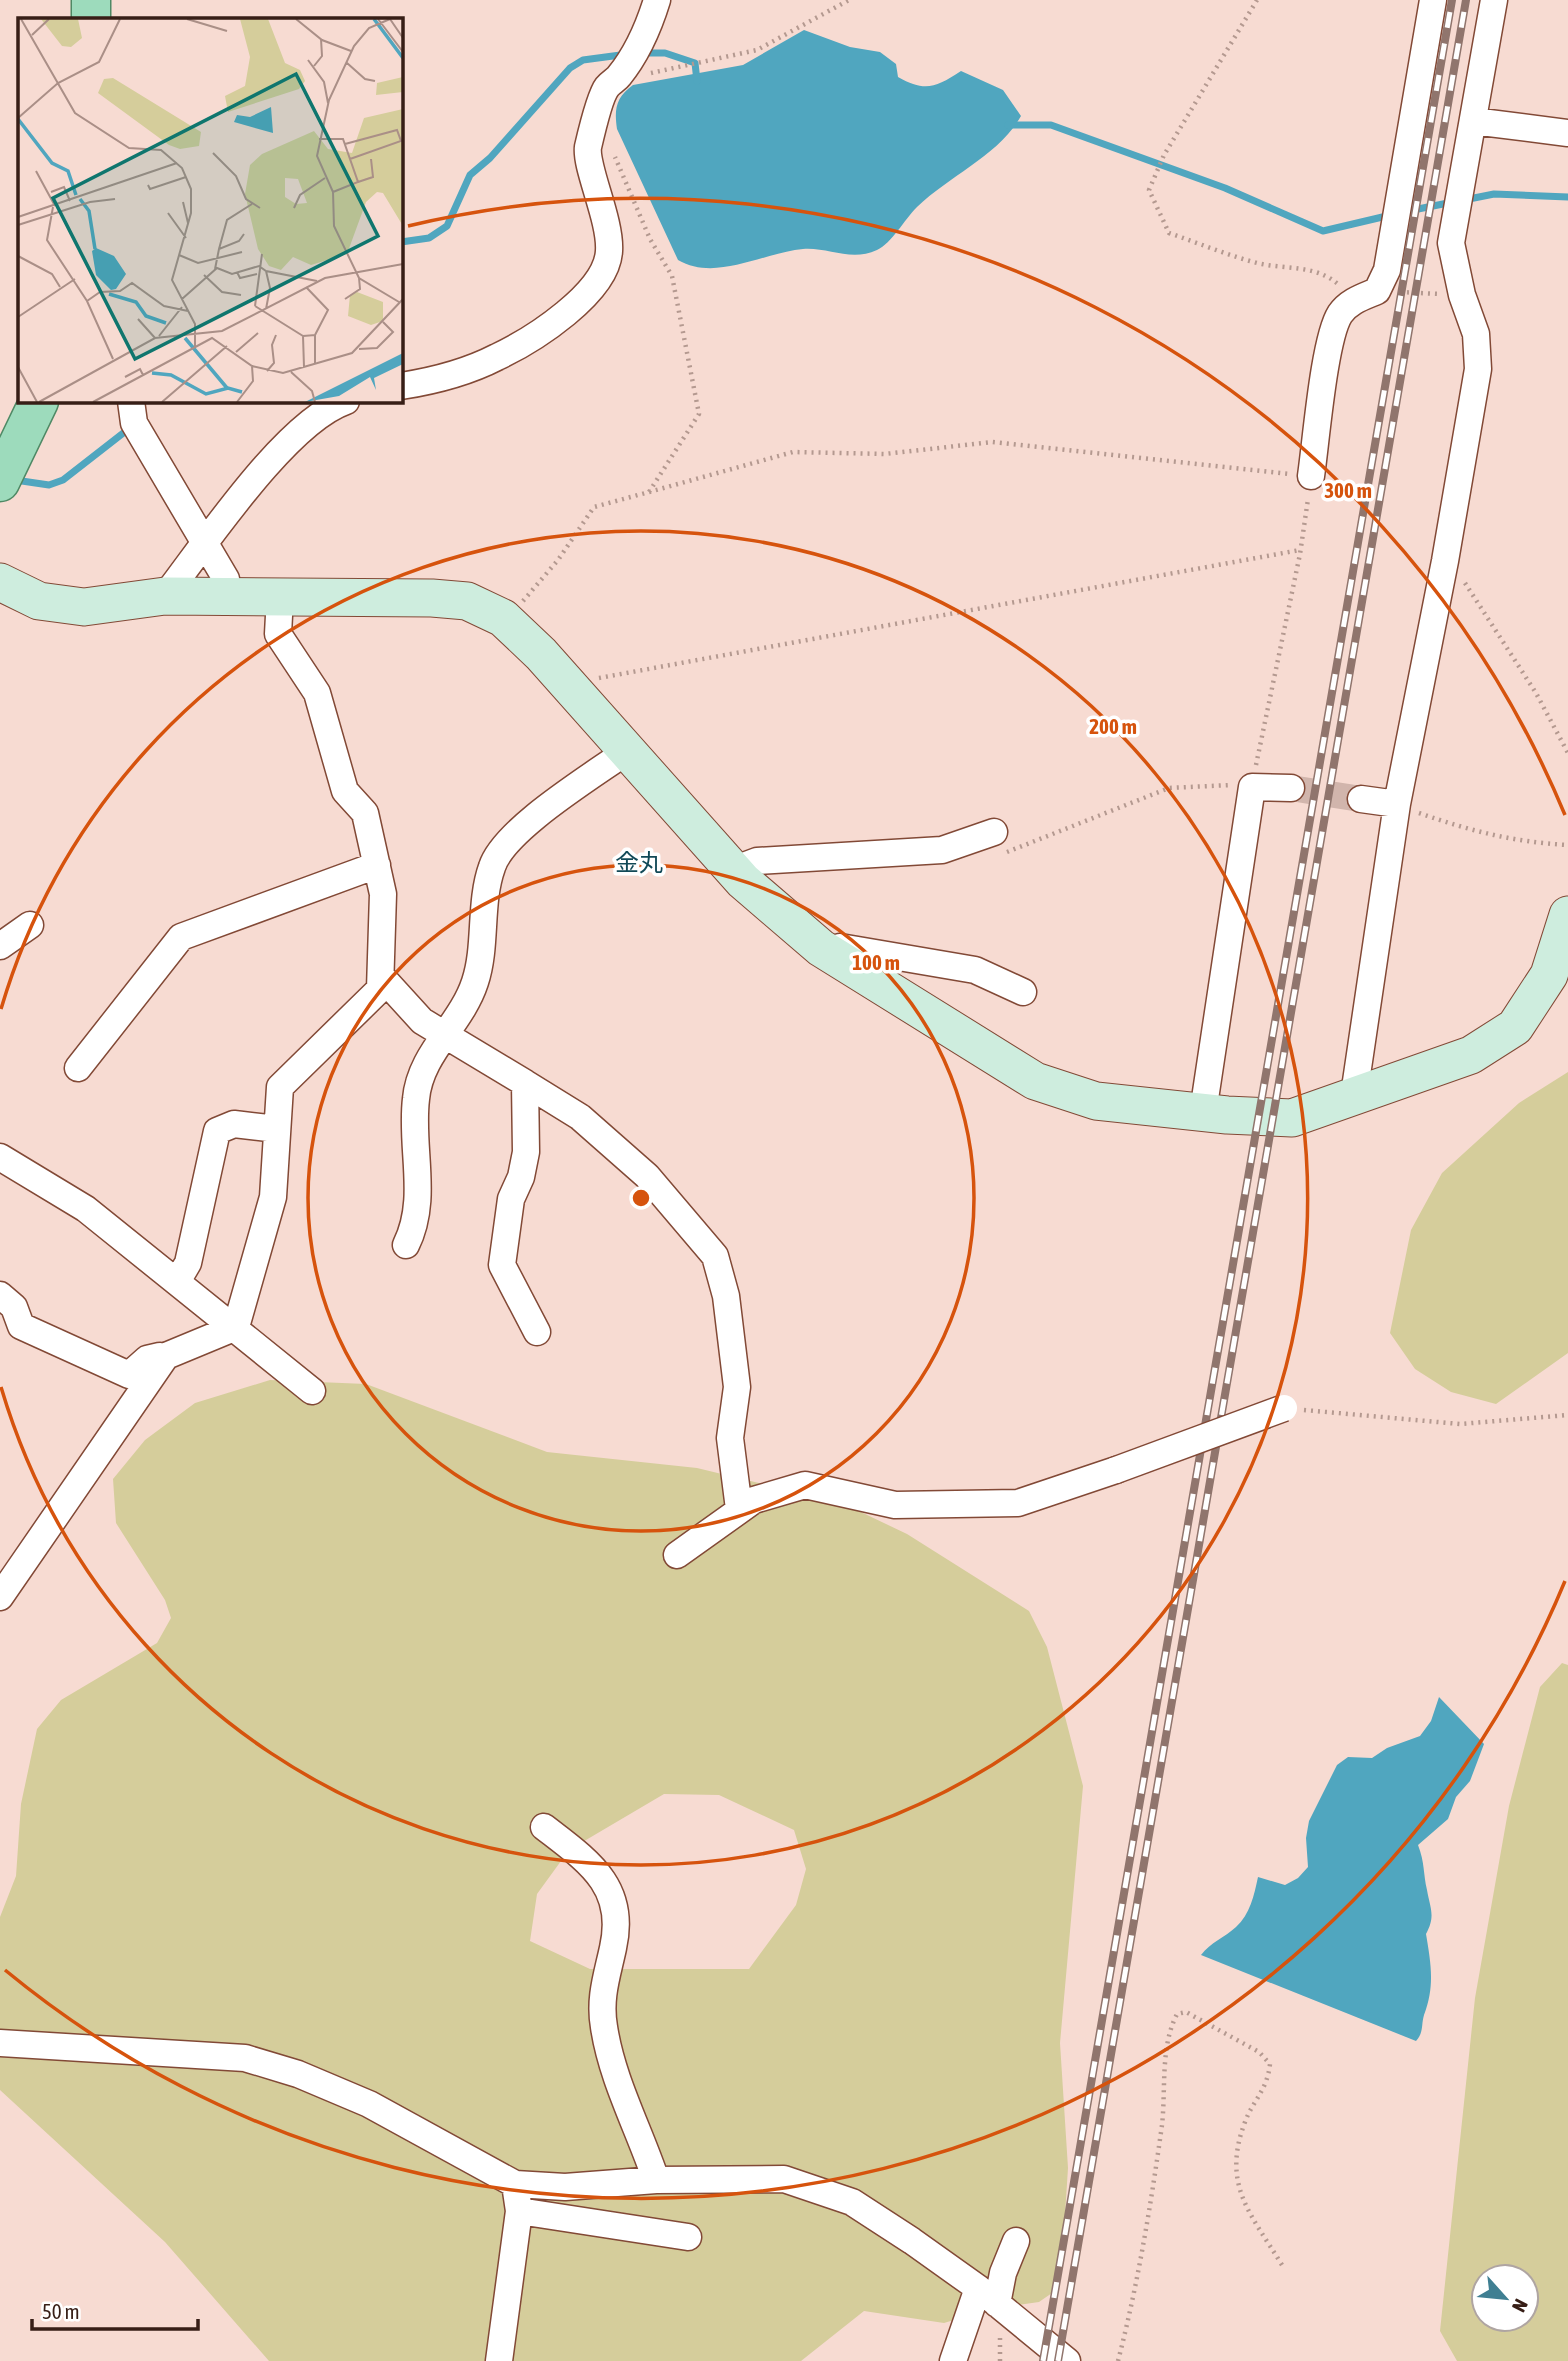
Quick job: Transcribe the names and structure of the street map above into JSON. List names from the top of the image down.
{
  "districts": ["金丸"],
  "scale_bar": "50 m",
  "north": "bottom right",
  "rings": ["300 m", "200 m", "100 m"]
}
